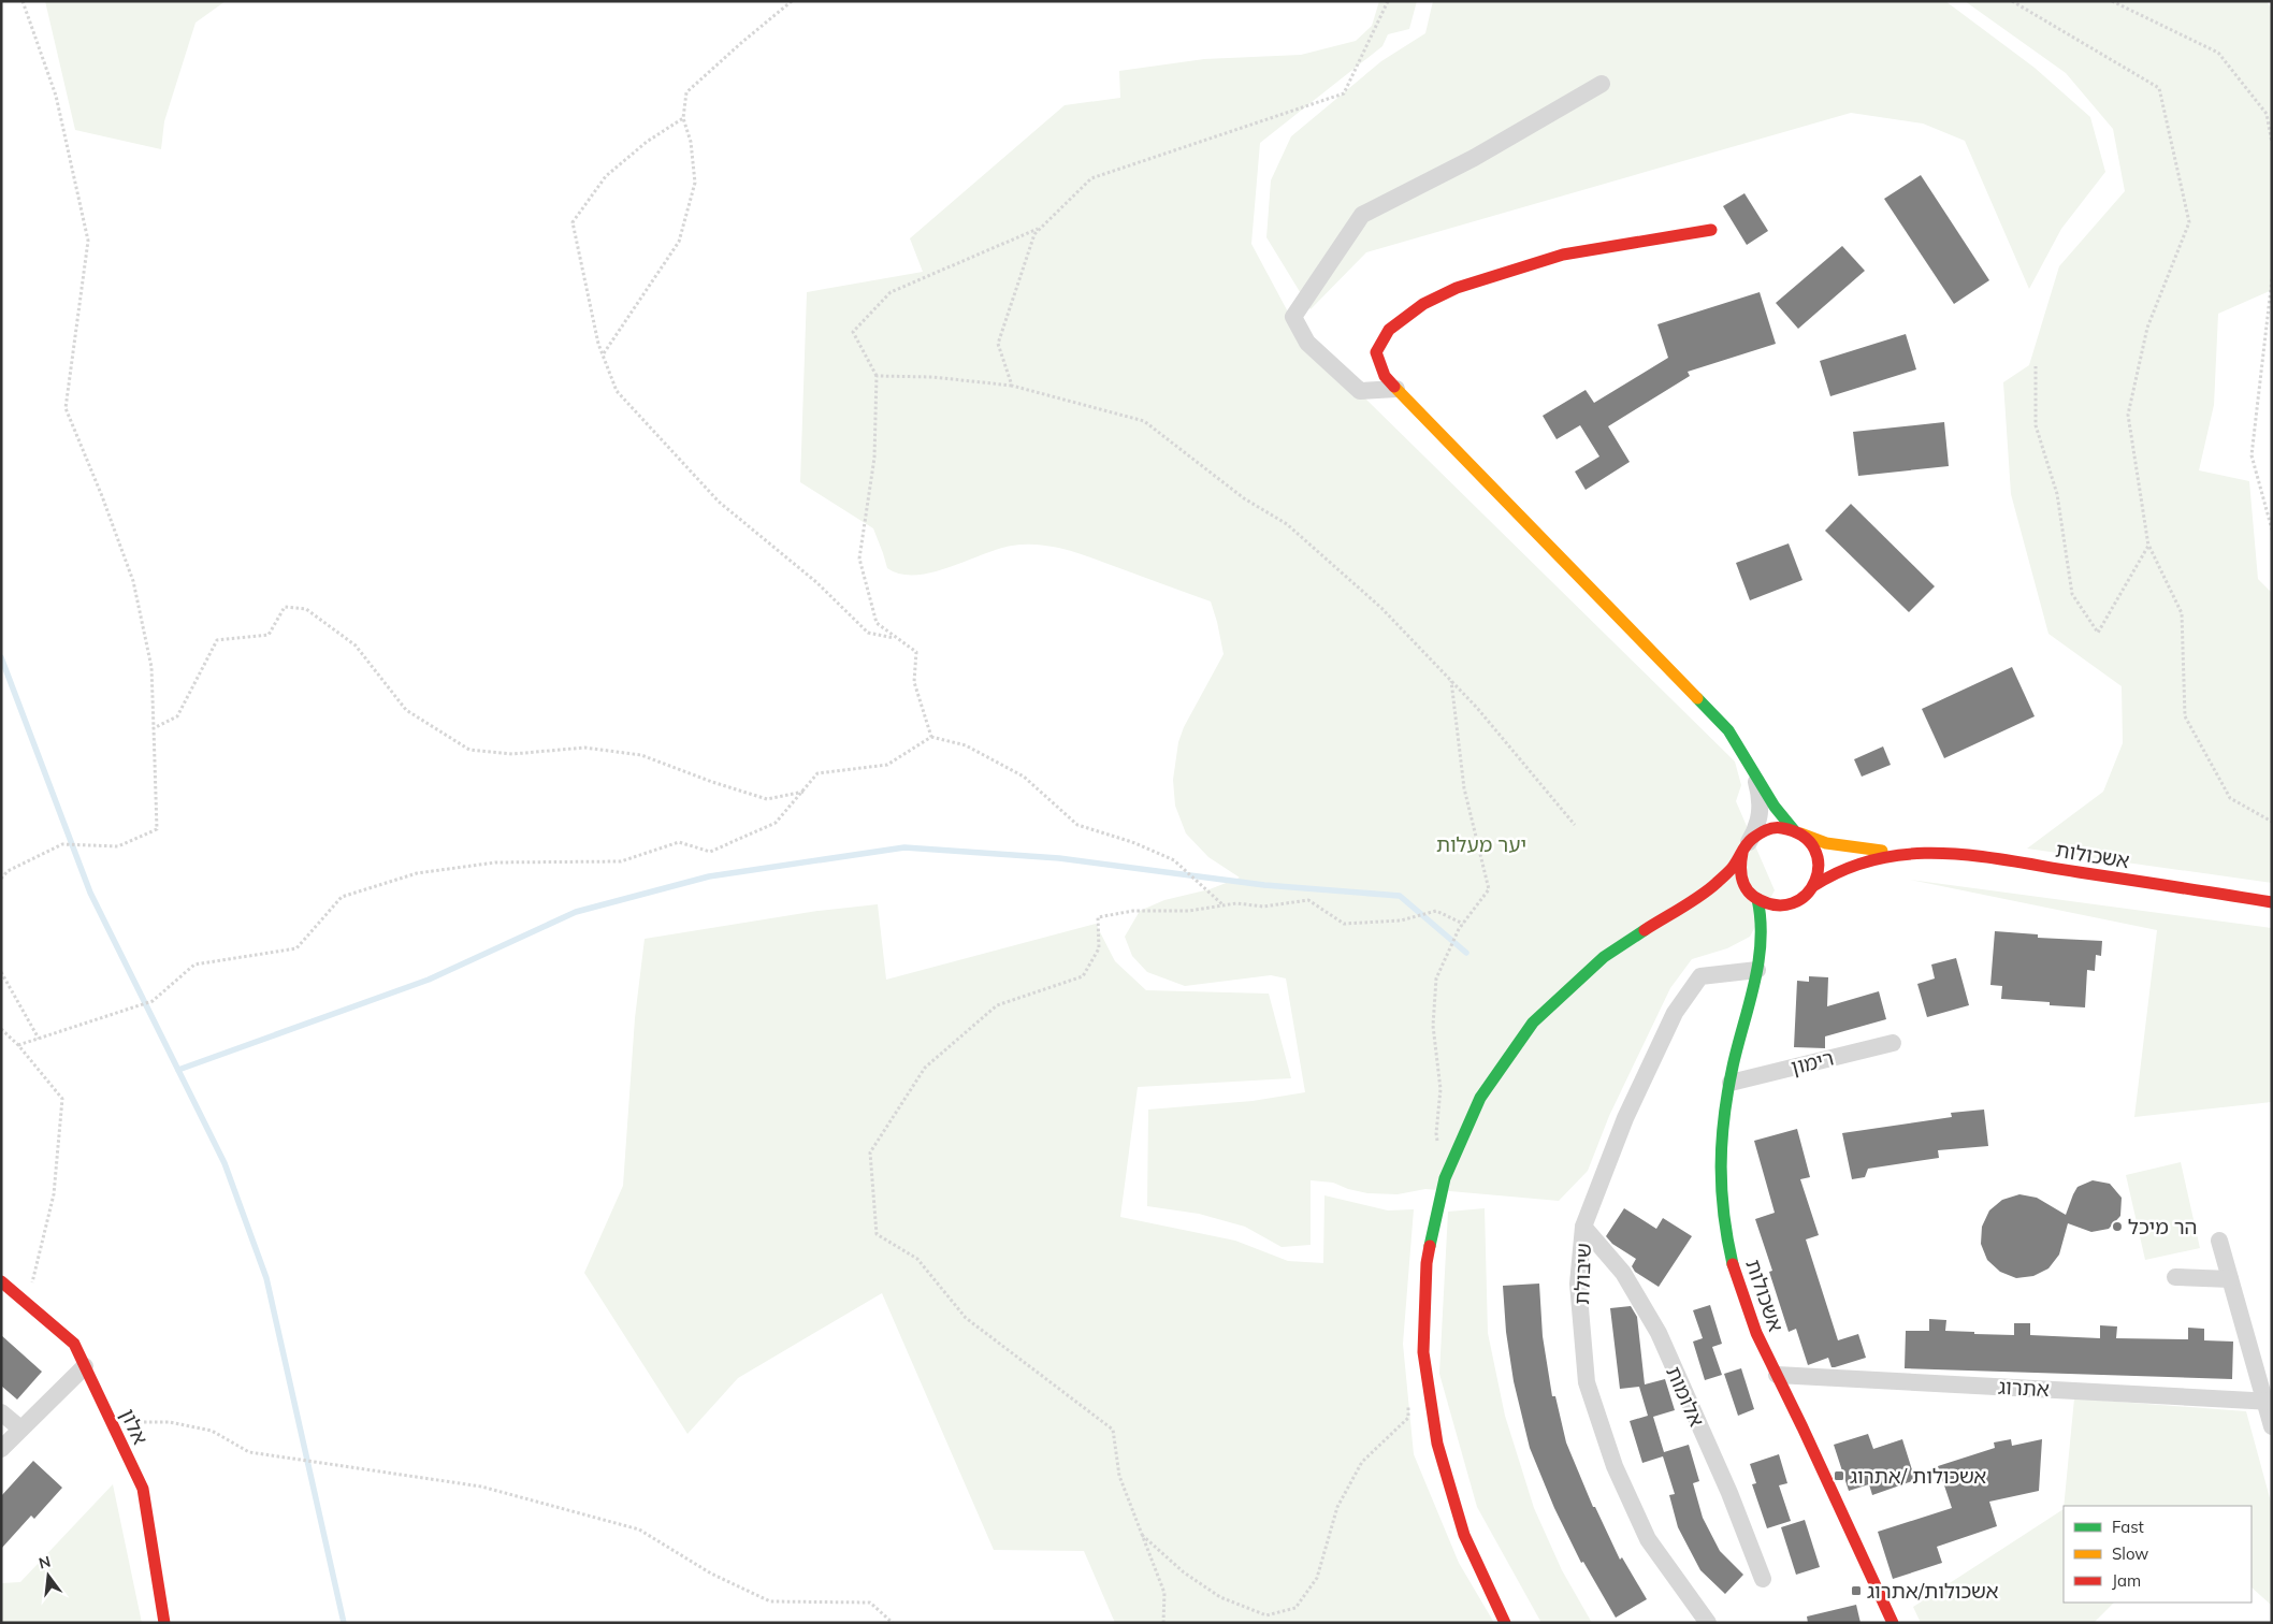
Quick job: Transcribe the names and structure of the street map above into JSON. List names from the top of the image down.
{
  "streets": {
    "street": [
      "אשכולות",
      "רימון",
      "שיבולת",
      "אתרוג",
      "אלומות",
      "אלון"
    ]
  },
  "crossings": [
    ["אשכולות", "רימון"],
    ["אשכולות", "שיבולת"],
    ["אשכולות", "אתרוג"],
    ["שיבולת", "אלומות"]
  ],
  "parks": ["יער מעלות"],
  "places": {
    "other": ["הר מיכל"],
    "transit": ["אשכולות /אתרוג", "אשכולות/אתרוג"]
  },
  "legend": ["Fast", "Slow", "Jam"],
  "north": "top"
}
